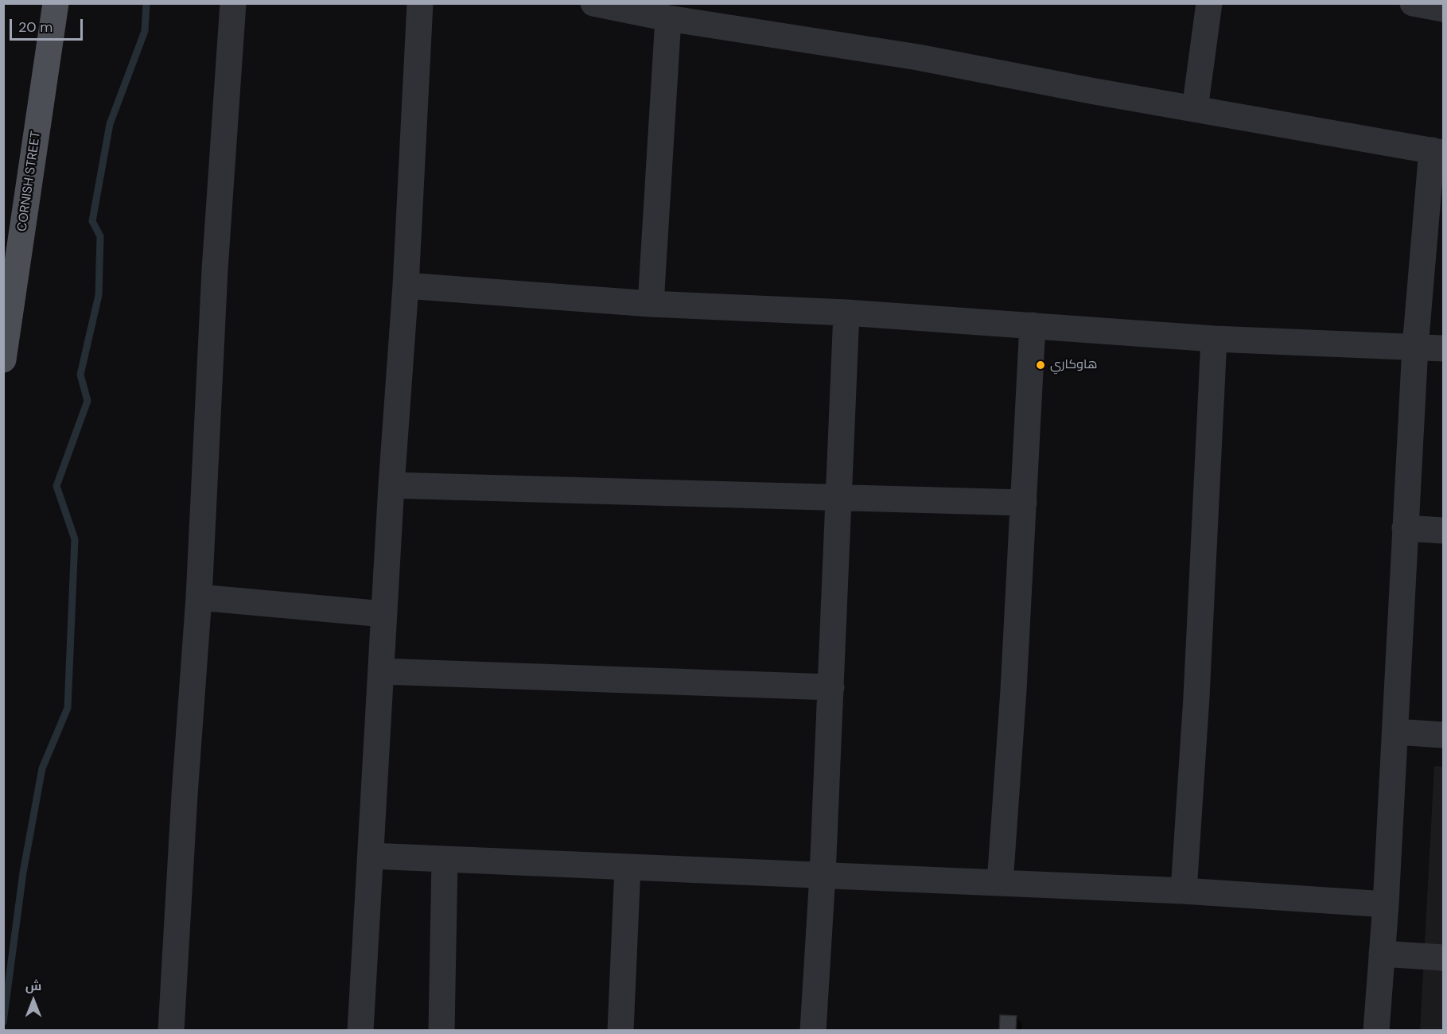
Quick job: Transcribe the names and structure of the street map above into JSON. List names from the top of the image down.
{
  "streets": {
    "main road": ["CORNISH STREET"]
  },
  "places": ["هاوكاري"],
  "scale_bar": "20 m",
  "north": "top"
}
